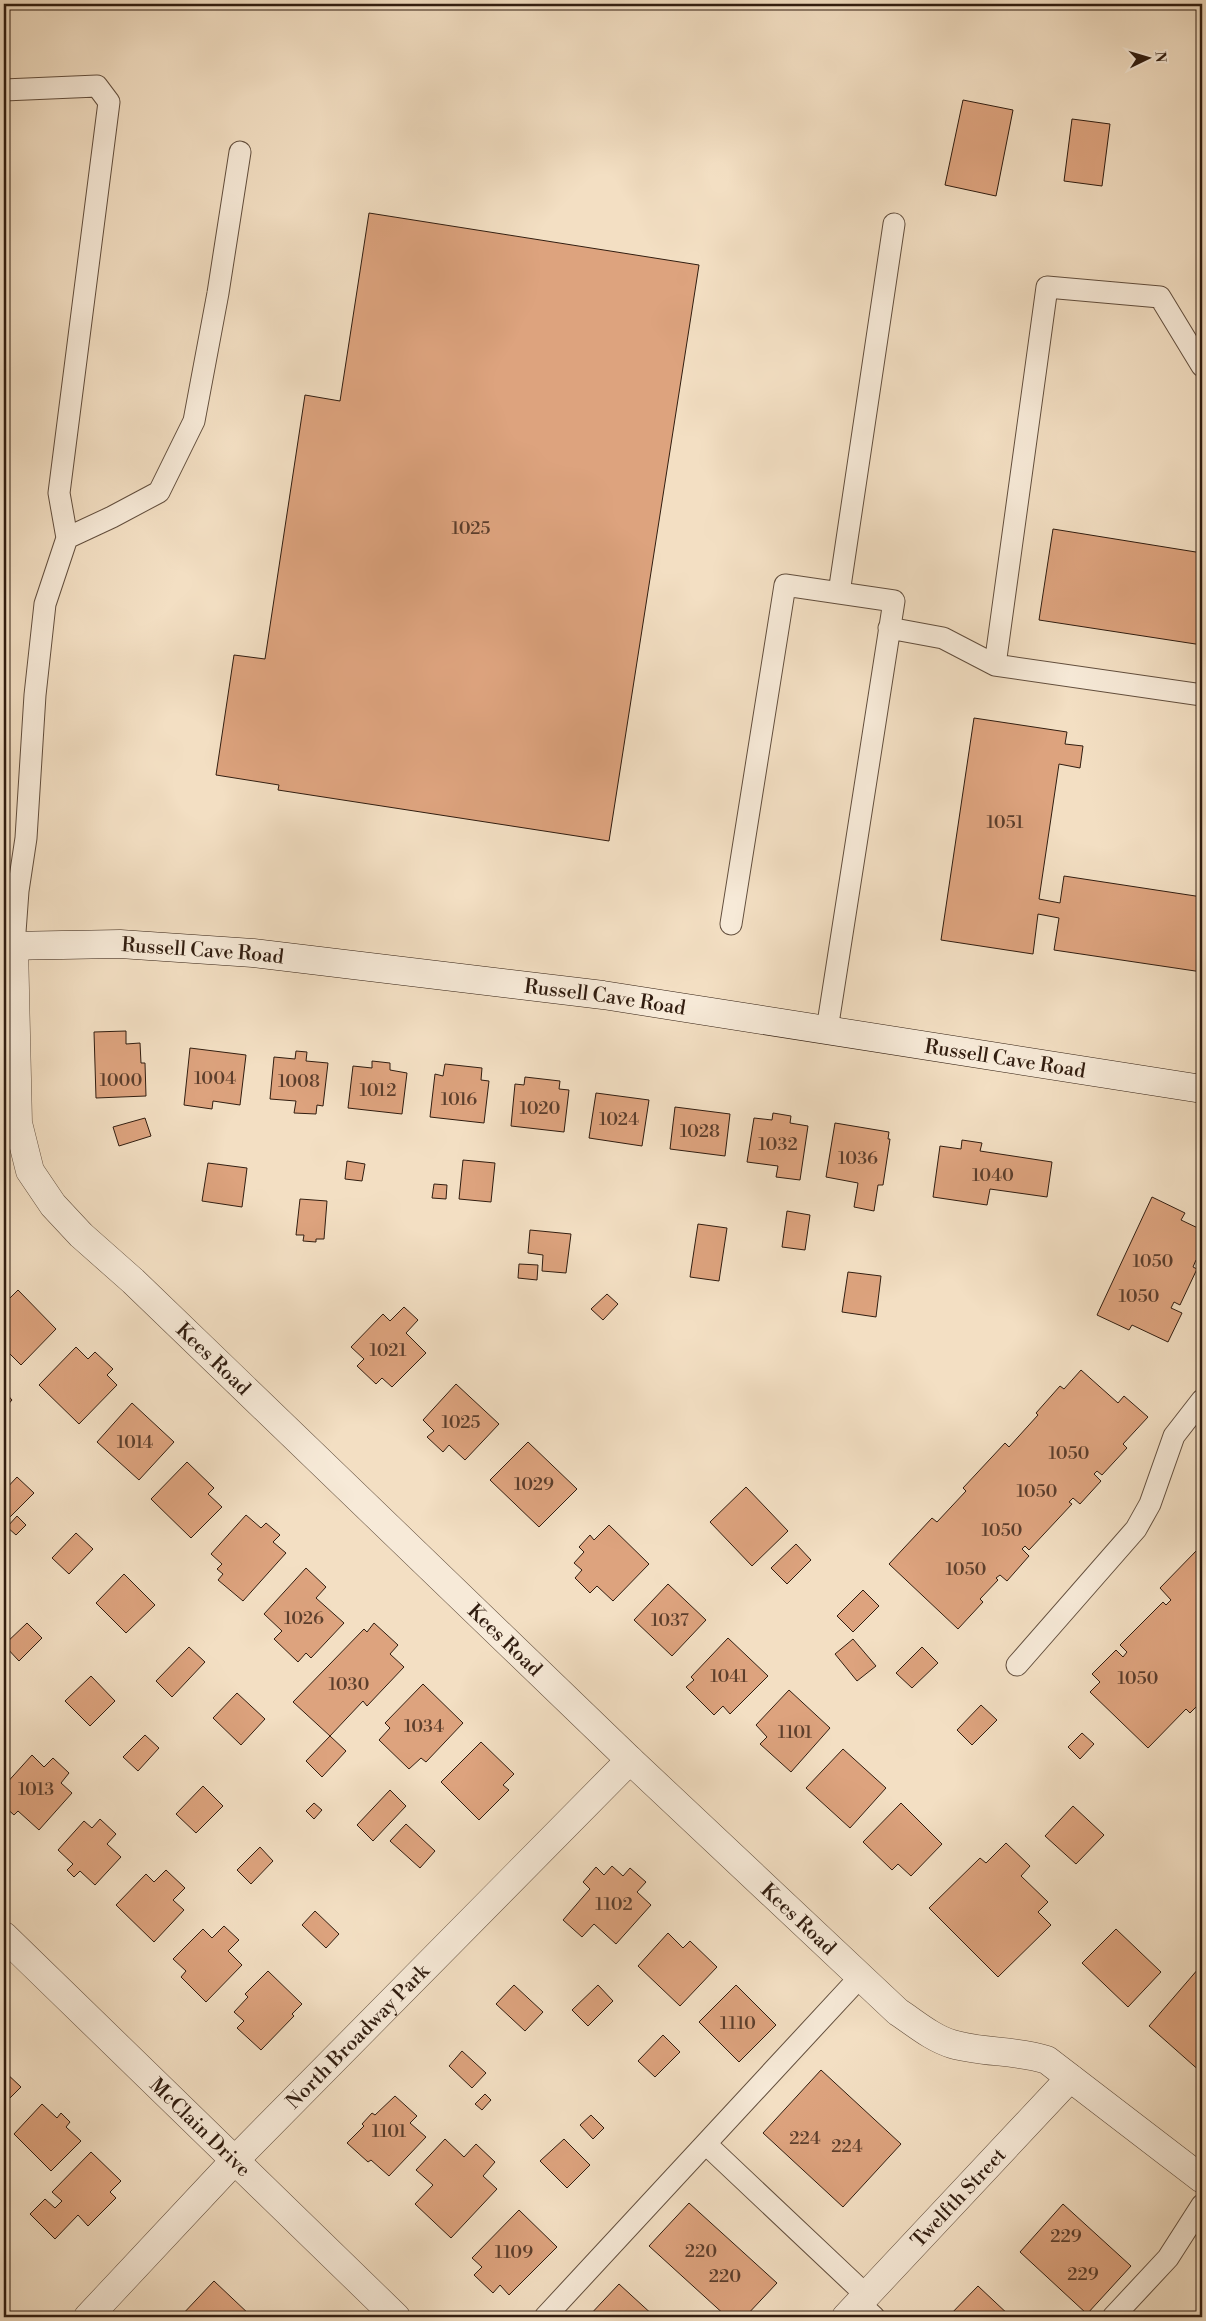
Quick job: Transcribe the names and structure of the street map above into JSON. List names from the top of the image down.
{
  "streets": {
    "street": [
      "Russell Cave Road",
      "Kees Road",
      "North Broadway Park",
      "McClain Drive",
      "Twelfth Street"
    ]
  },
  "crossings": [
    ["Russell Cave Road", "Kees Road"],
    ["Kees Road", "North Broadway Park"],
    ["Kees Road", "Twelfth Street"],
    ["North Broadway Park", "McClain Drive"]
  ],
  "house_numbers": [
    "1025",
    "1051",
    "1004",
    "1000",
    "1008",
    "1012",
    "1016",
    "1020",
    "1024",
    "1028",
    "1032",
    "1036",
    "1040",
    "1050",
    "1050",
    "1021",
    "1025",
    "1014",
    "1050",
    "1029",
    "1050",
    "1050",
    "1050",
    "1026",
    "1037",
    "1041",
    "1050",
    "1030",
    "1034",
    "1101",
    "1013",
    "1102",
    "1110",
    "1101",
    "224",
    "224",
    "229",
    "220",
    "1109",
    "229",
    "220"
  ],
  "north": "right"
}
